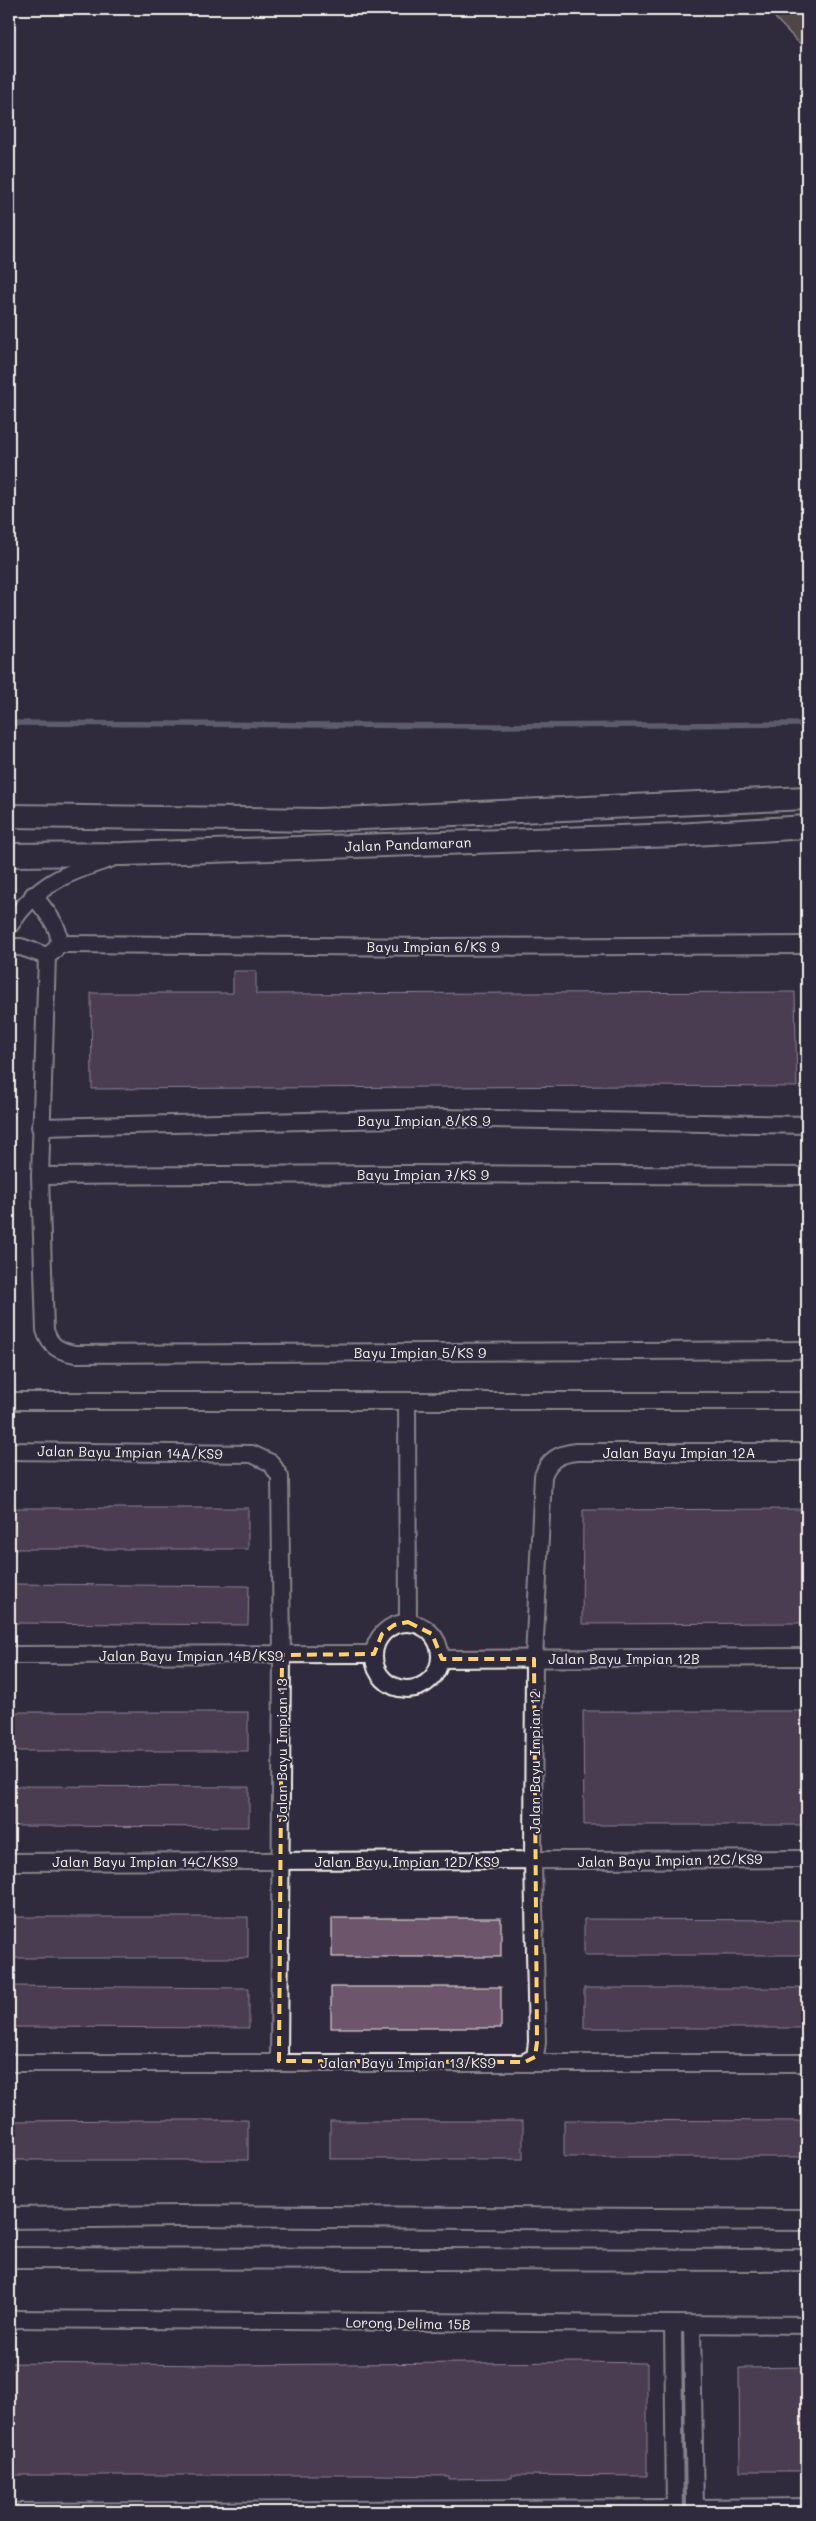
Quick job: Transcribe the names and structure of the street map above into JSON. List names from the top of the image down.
{
  "streets": {
    "main road": ["Jalan Pandamaran"],
    "street": [
      "Bayu Impian 6/KS 9",
      "Bayu Impian 8/KS 9",
      "Bayu Impian 7/KS 9",
      "Bayu Impian 5/KS 9",
      "Jalan Bayu Impian 14A/KS9",
      "Jalan Bayu Impian 12A",
      "Jalan Bayu Impian 14B/KS9",
      "Jalan Bayu Impian 12B",
      "Jalan Bayu Impian 13",
      "Jalan Bayu Impian 12",
      "Jalan Bayu Impian 12C/KS9",
      "Jalan Bayu Impian 14C/KS9",
      "Jalan Bayu Impian 12D/KS9",
      "Jalan Bayu Impian 13/KS9",
      "Lorong Delima 15B"
    ]
  },
  "crossings": [
    ["Bayu Impian 7/KS 9", "Bayu Impian 5/KS 9"],
    ["Jalan Bayu Impian 14A/KS9", "Jalan Bayu Impian 13"],
    ["Jalan Bayu Impian 12A", "Jalan Bayu Impian 12"],
    ["Jalan Bayu Impian 14B/KS9", "Jalan Bayu Impian 12B"],
    ["Jalan Bayu Impian 14B/KS9", "Jalan Bayu Impian 13"],
    ["Jalan Bayu Impian 12B", "Jalan Bayu Impian 12"],
    ["Jalan Bayu Impian 13", "Jalan Bayu Impian 14C/KS9"],
    ["Jalan Bayu Impian 13", "Jalan Bayu Impian 12D/KS9"],
    ["Jalan Bayu Impian 13", "Jalan Bayu Impian 13/KS9"],
    ["Jalan Bayu Impian 12", "Jalan Bayu Impian 12C/KS9"],
    ["Jalan Bayu Impian 12", "Jalan Bayu Impian 12D/KS9"],
    ["Jalan Bayu Impian 12", "Jalan Bayu Impian 13/KS9"],
    ["Jalan Bayu Impian 12C/KS9", "Jalan Bayu Impian 12D/KS9"],
    ["Jalan Bayu Impian 14C/KS9", "Jalan Bayu Impian 12D/KS9"]
  ]
}
